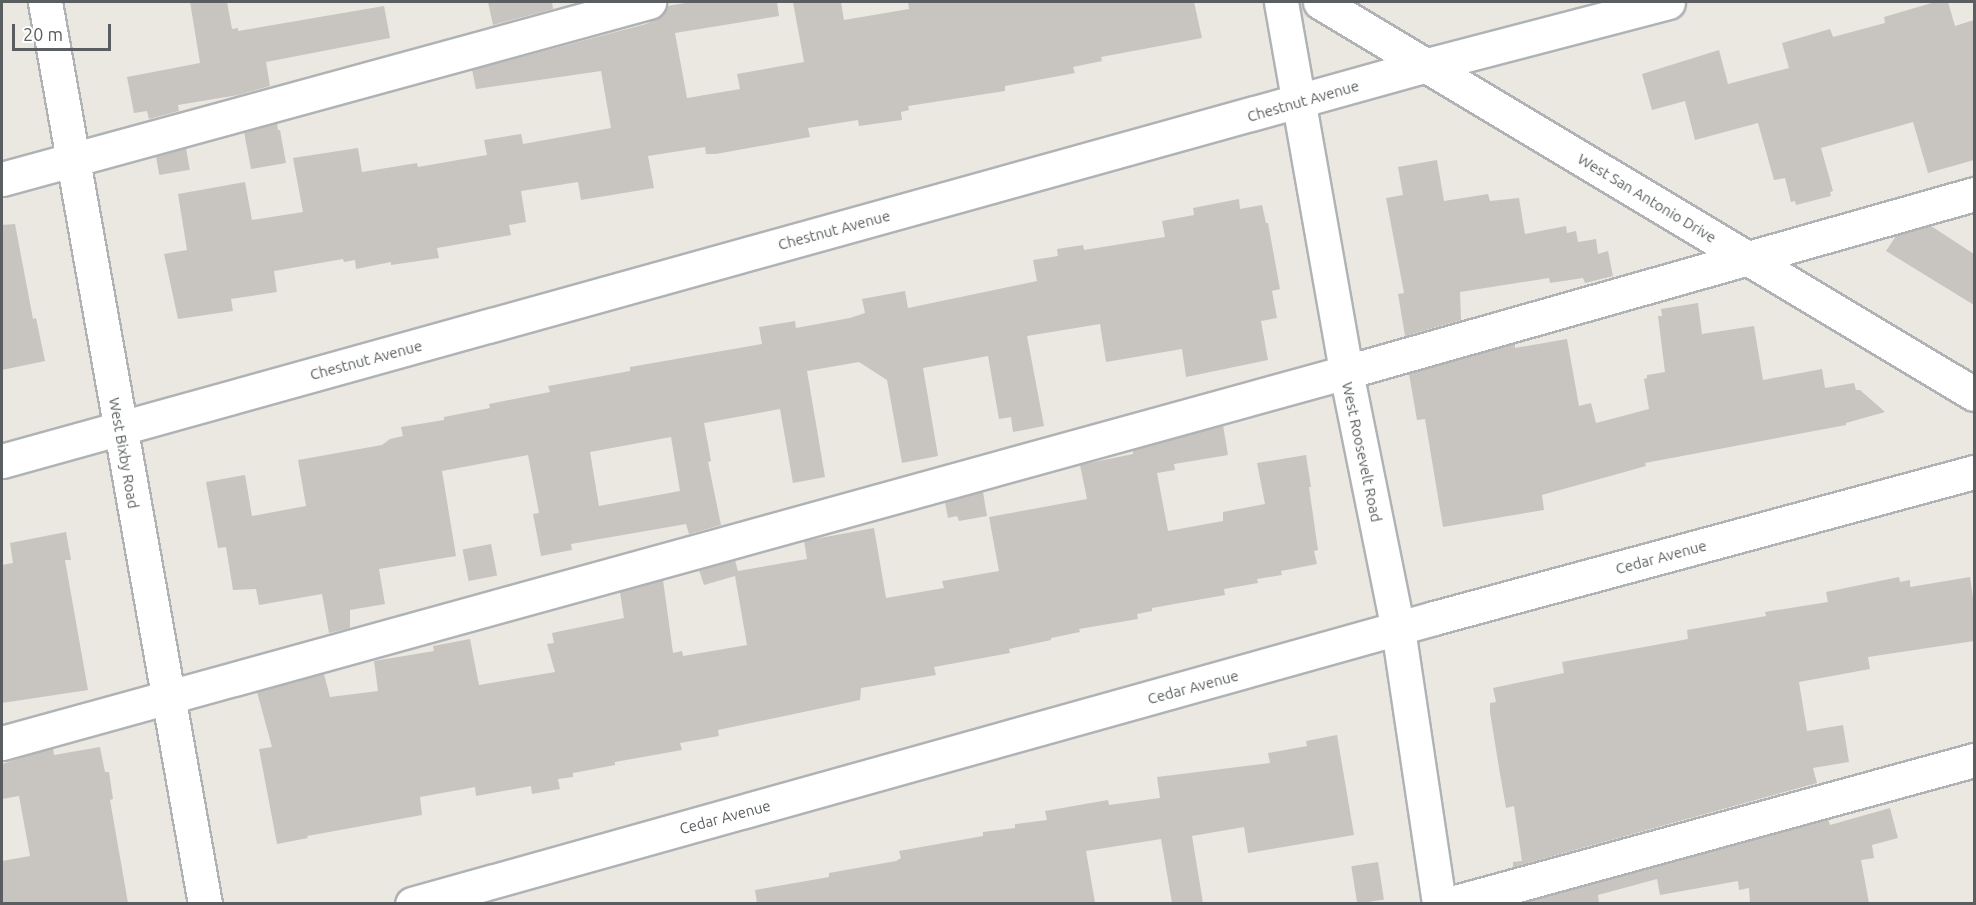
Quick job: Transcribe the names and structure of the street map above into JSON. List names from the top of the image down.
{
  "streets": {
    "street": [
      "Chestnut Avenue",
      "West San Antonio Drive",
      "West Roosevelt Road",
      "West Bixby Road",
      "Cedar Avenue"
    ]
  },
  "crossings": [
    ["Chestnut Avenue", "West San Antonio Drive"],
    ["Chestnut Avenue", "West Roosevelt Road"],
    ["Chestnut Avenue", "West Bixby Road"],
    ["West Roosevelt Road", "Cedar Avenue"]
  ],
  "scale_bar": "20 m"
}
